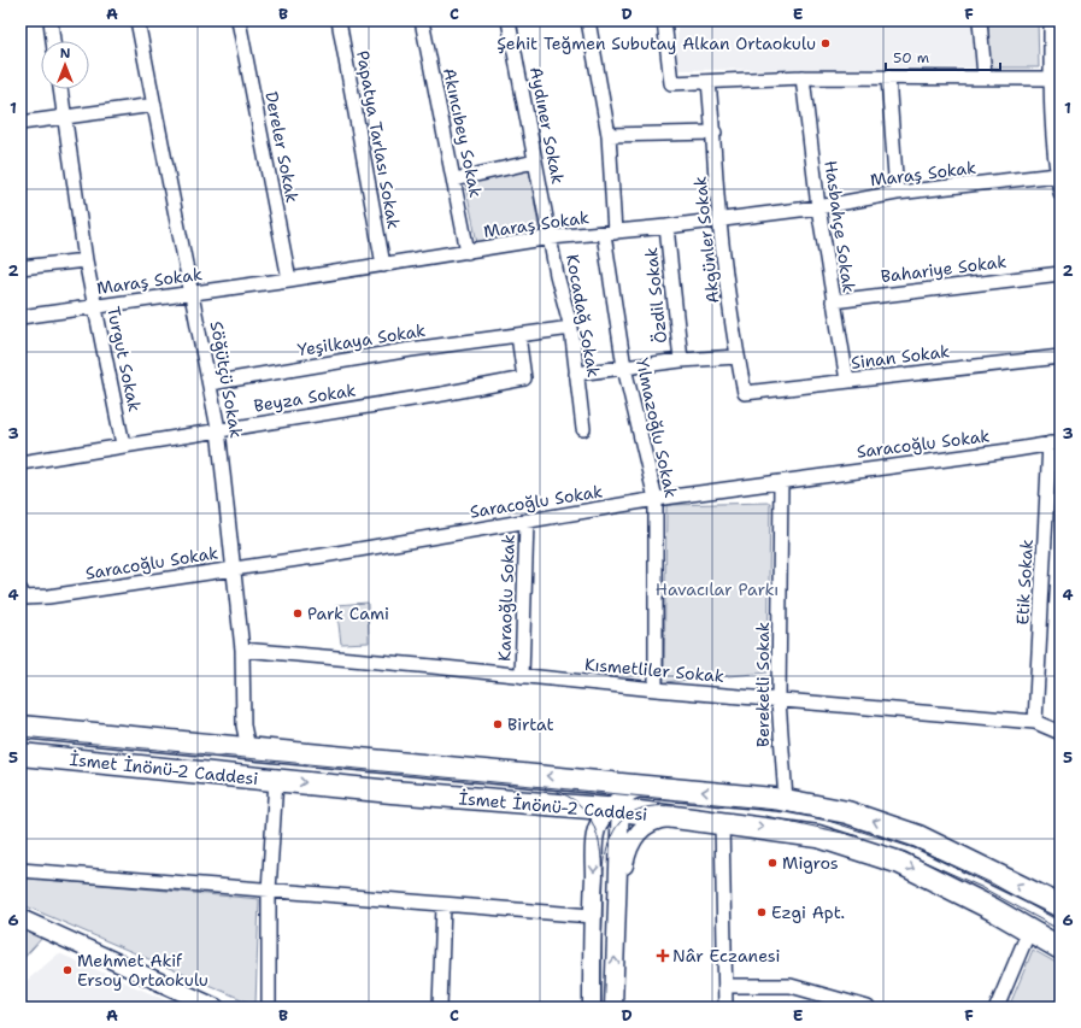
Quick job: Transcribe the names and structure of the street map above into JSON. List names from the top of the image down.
{
  "streets": {
    "main road": ["İsmet İnönü-2 Caddesi"],
    "street": [
      "Aydıner Sokak",
      "Akıncıbey Sokak",
      "Papatya Tarlası Sokak",
      "Dereler Sokak",
      "Maraş Sokak",
      "Hasbahçe Sokak",
      "Akgünler Sokak",
      "Bahariye Sokak",
      "Özdil Sokak",
      "Kocadağ Sokak",
      "Yeşilkaya Sokak",
      "Sinan Sokak",
      "Turgut Sokak",
      "Söğütçü Sokak",
      "Beyza Sokak",
      "Yılmazoğlu Sokak",
      "Saracoğlu Sokak",
      "Etik Sokak",
      "Karaoğlu Sokak",
      "Kısmetliler Sokak",
      "Bereketli Sokak"
    ]
  },
  "crossings": [
    ["Aydıner Sokak", "Maraş Sokak"],
    ["Aydıner Sokak", "Kocadağ Sokak"],
    ["Akıncıbey Sokak", "Maraş Sokak"],
    ["Papatya Tarlası Sokak", "Maraş Sokak"],
    ["Dereler Sokak", "Maraş Sokak"],
    ["Maraş Sokak", "Hasbahçe Sokak"],
    ["Maraş Sokak", "Akgünler Sokak"],
    ["Maraş Sokak", "Özdil Sokak"],
    ["Maraş Sokak", "Kocadağ Sokak"],
    ["Maraş Sokak", "Turgut Sokak"],
    ["Maraş Sokak", "Söğütçü Sokak"],
    ["Maraş Sokak", "Yılmazoğlu Sokak"],
    ["Hasbahçe Sokak", "Bahariye Sokak"],
    ["Hasbahçe Sokak", "Sinan Sokak"],
    ["Akgünler Sokak", "Sinan Sokak"],
    ["Kocadağ Sokak", "Yeşilkaya Sokak"],
    ["Yeşilkaya Sokak", "Söğütçü Sokak"],
    ["Yeşilkaya Sokak", "Beyza Sokak"],
    ["Turgut Sokak", "Beyza Sokak"],
    ["Söğütçü Sokak", "Beyza Sokak"],
    ["Söğütçü Sokak", "Saracoğlu Sokak"],
    ["Söğütçü Sokak", "Kısmetliler Sokak"],
    ["Söğütçü Sokak", "İsmet İnönü-2 Caddesi"],
    ["Yılmazoğlu Sokak", "Saracoğlu Sokak"],
    ["Yılmazoğlu Sokak", "Kısmetliler Sokak"],
    ["Saracoğlu Sokak", "Etik Sokak"],
    ["Saracoğlu Sokak", "Karaoğlu Sokak"],
    ["Saracoğlu Sokak", "Bereketli Sokak"],
    ["Etik Sokak", "Kısmetliler Sokak"],
    ["Karaoğlu Sokak", "Kısmetliler Sokak"],
    ["Kısmetliler Sokak", "Bereketli Sokak"],
    ["Bereketli Sokak", "İsmet İnönü-2 Caddesi"]
  ],
  "parks": ["Havacılar Parkı"],
  "places": {
    "other": [
      "Şehit Teğmen Subutay Alkan Ortaokulu",
      "Park Cami",
      "Birtat",
      "Migros",
      "Ezgi Apt.",
      "Mehmet Akif Ersoy Ortaokulu"
    ],
    "health": ["Nâr Eczanesi"]
  },
  "scale_bar": "50 m",
  "north": "top",
  "grid": {
    "columns": [
      "A",
      "B",
      "C",
      "D",
      "E",
      "F"
    ],
    "rows": [
      "1",
      "2",
      "3",
      "4",
      "5",
      "6"
    ]
  }
}
